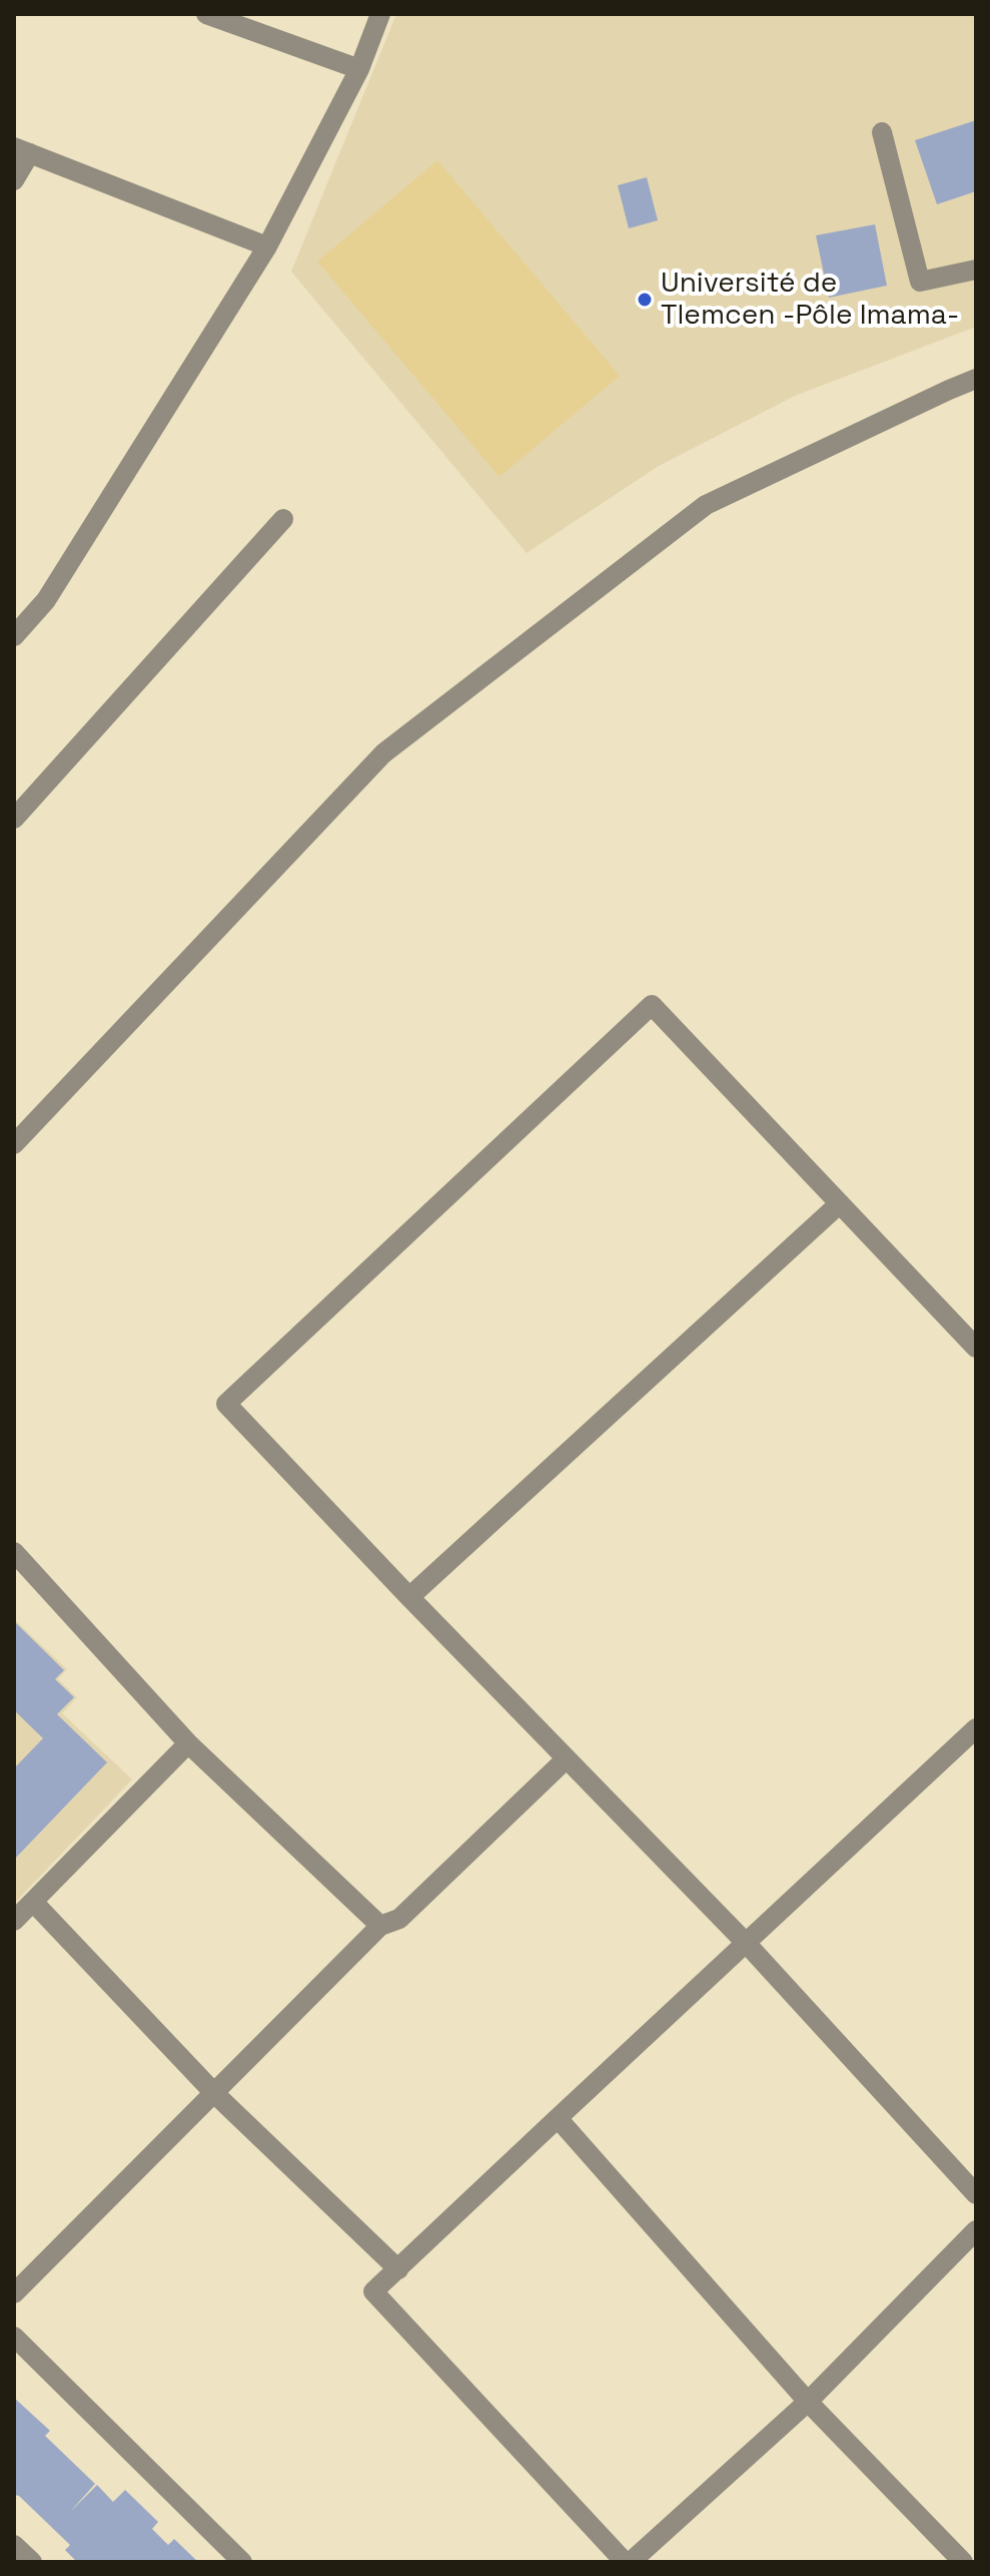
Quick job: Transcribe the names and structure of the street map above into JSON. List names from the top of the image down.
{
  "places": ["Université de Tlemcen -Pôle Imama-"]
}
